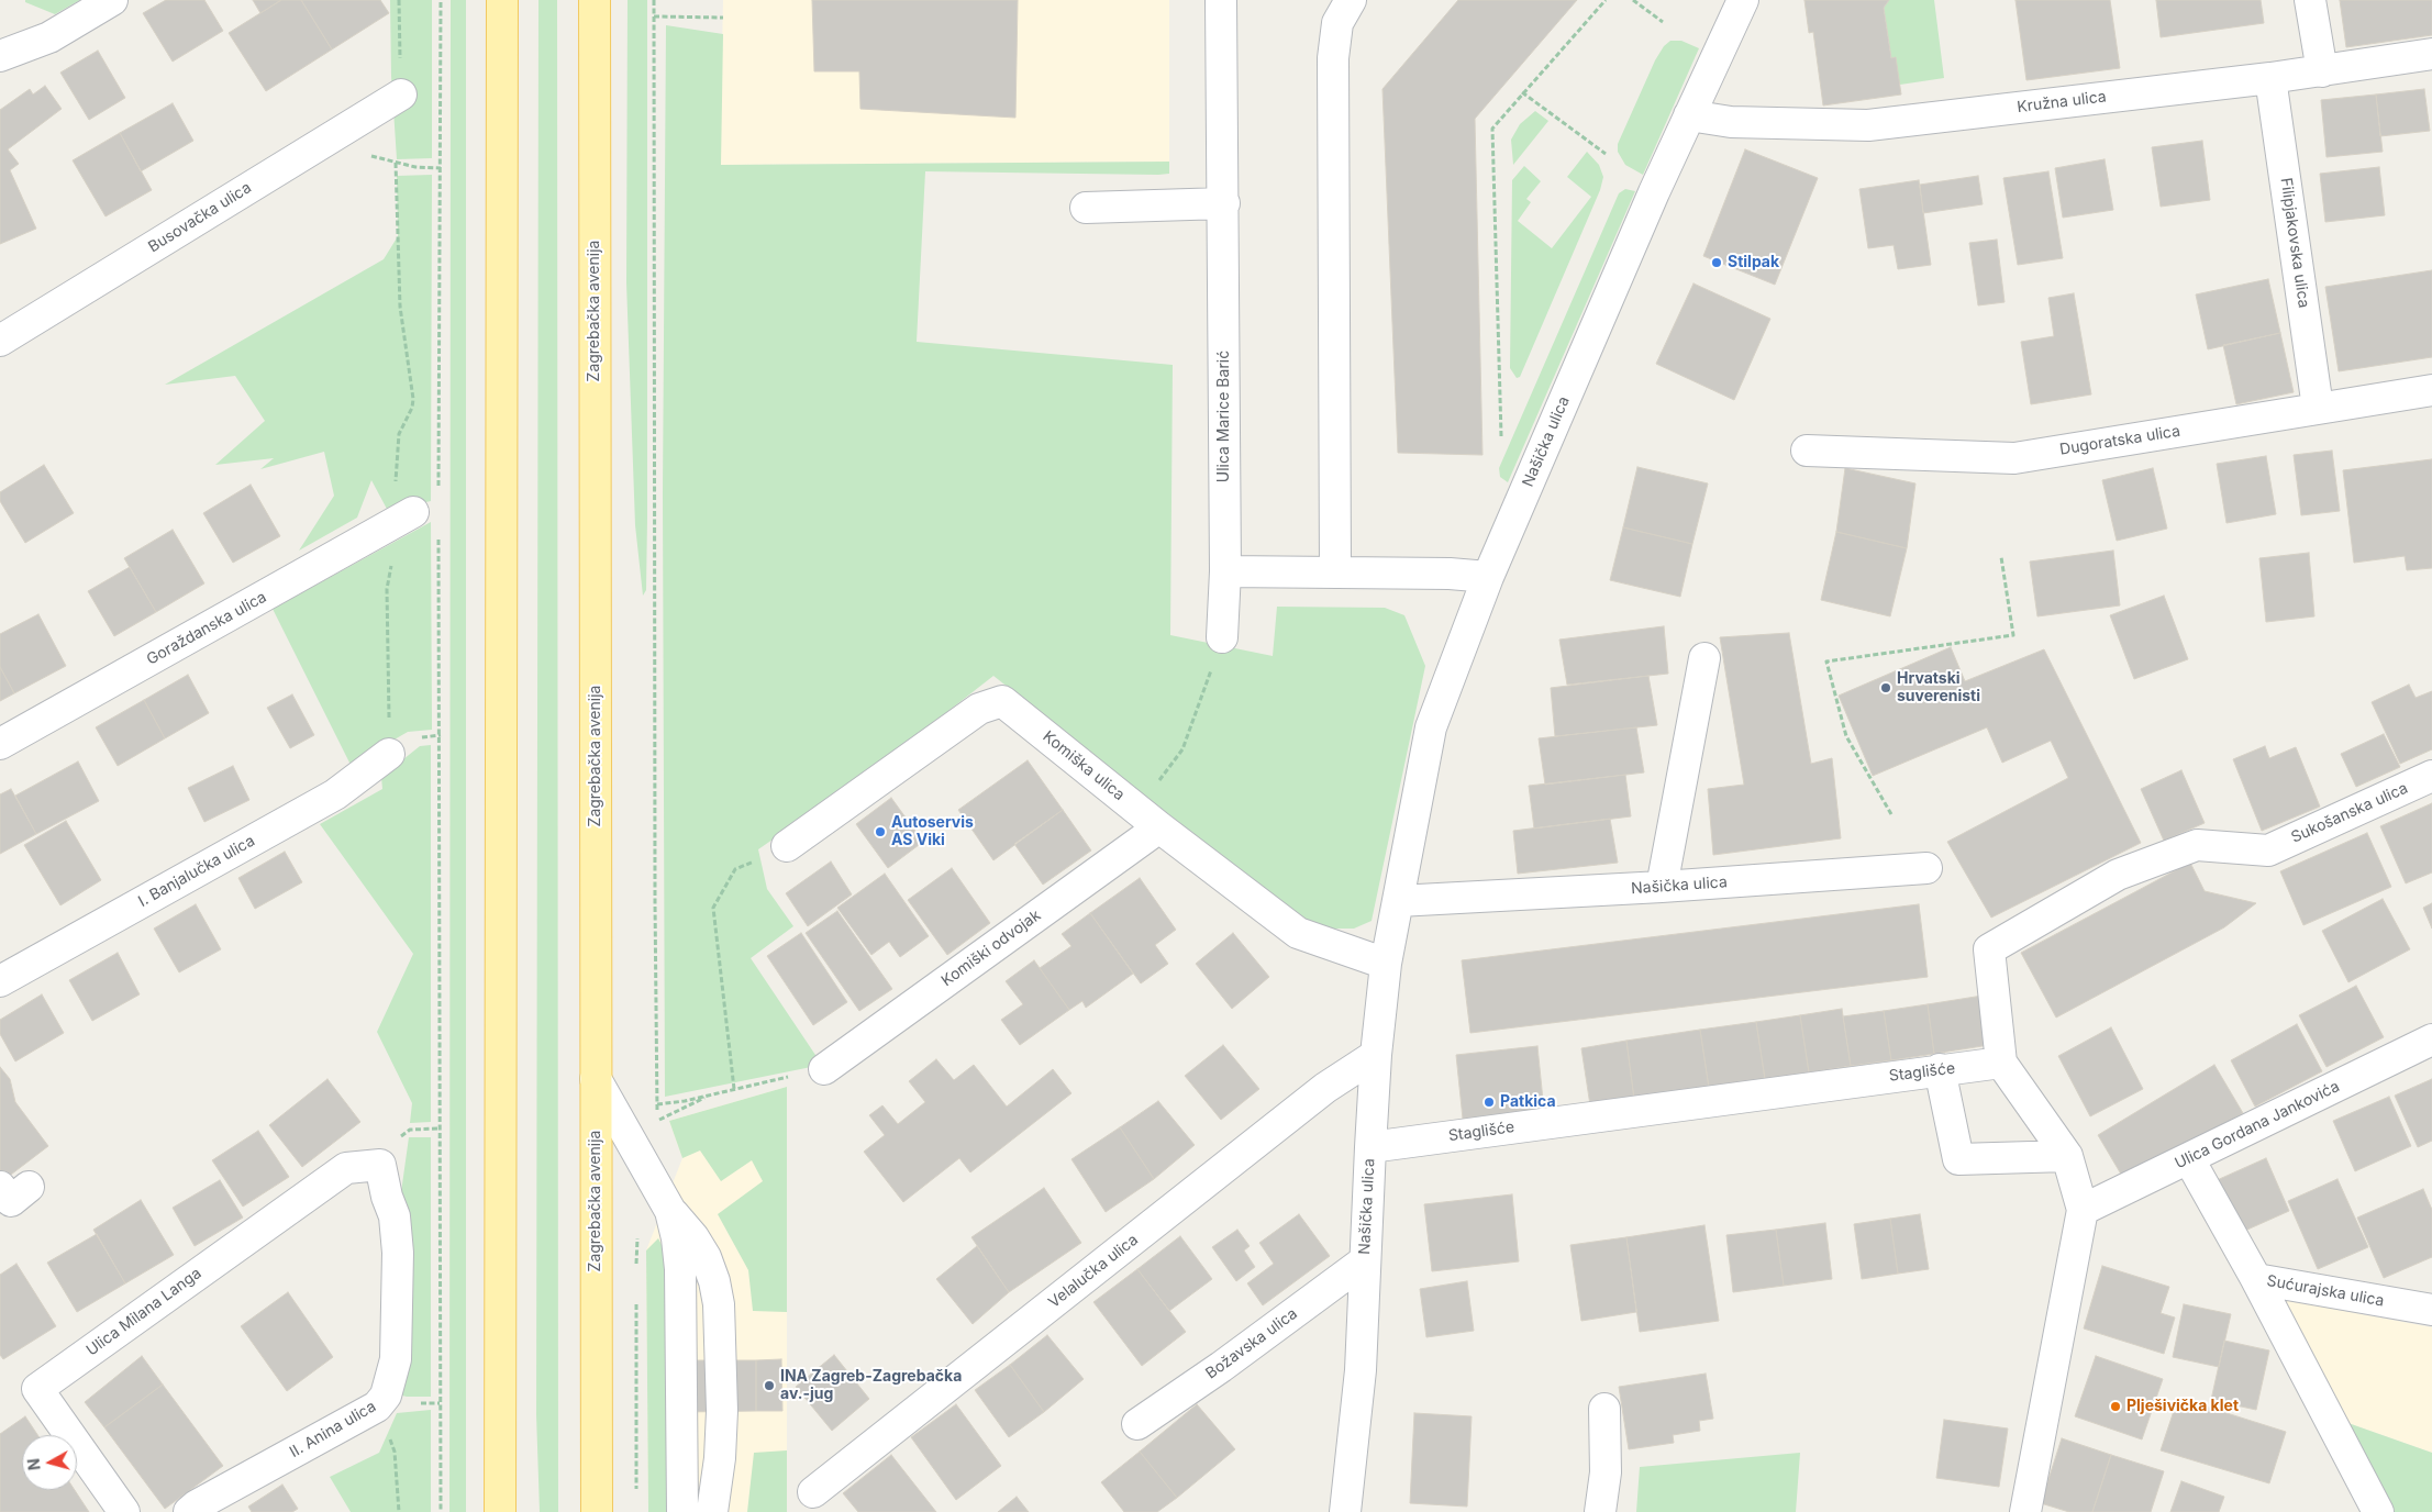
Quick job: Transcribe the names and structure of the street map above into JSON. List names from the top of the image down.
{
  "streets": {
    "main road": ["Zagrebačka avenija"],
    "street": [
      "Kružna ulica",
      "Busovačka ulica",
      "Filipjakovska ulica",
      "Ulica Marice Barić",
      "Dugoratska ulica",
      "Našička ulica",
      "Goraždanska ulica",
      "Komiška ulica",
      "Sukošanska ulica",
      "I. Banjalučka ulica",
      "Komiški odvojak",
      "Staglišće",
      "Ulica Gordana Jankovića",
      "Velalučka ulica",
      "Sućurajska ulica",
      "Ulica Milana Langa",
      "Božavska ulica",
      "II. Anina ulica"
    ]
  },
  "crossings": [
    ["Kružna ulica", "Filipjakovska ulica"],
    ["Kružna ulica", "Našička ulica"],
    ["Filipjakovska ulica", "Dugoratska ulica"],
    ["Našička ulica", "Komiška ulica"],
    ["Našička ulica", "Staglišće"],
    ["Našička ulica", "Velalučka ulica"],
    ["Našička ulica", "Božavska ulica"],
    ["Komiška ulica", "Komiški odvojak"],
    ["Sukošanska ulica", "Staglišće"],
    ["Ulica Gordana Jankovića", "Sućurajska ulica"],
    ["Ulica Milana Langa", "II. Anina ulica"]
  ],
  "places": [
    "Stilpak",
    "Hrvatski suverenisti",
    "Autoservis AS Viki",
    "Patkica",
    "INA Zagreb-Zagrebačka av.-jug",
    "Plješivička klet"
  ],
  "north": "left"
}
